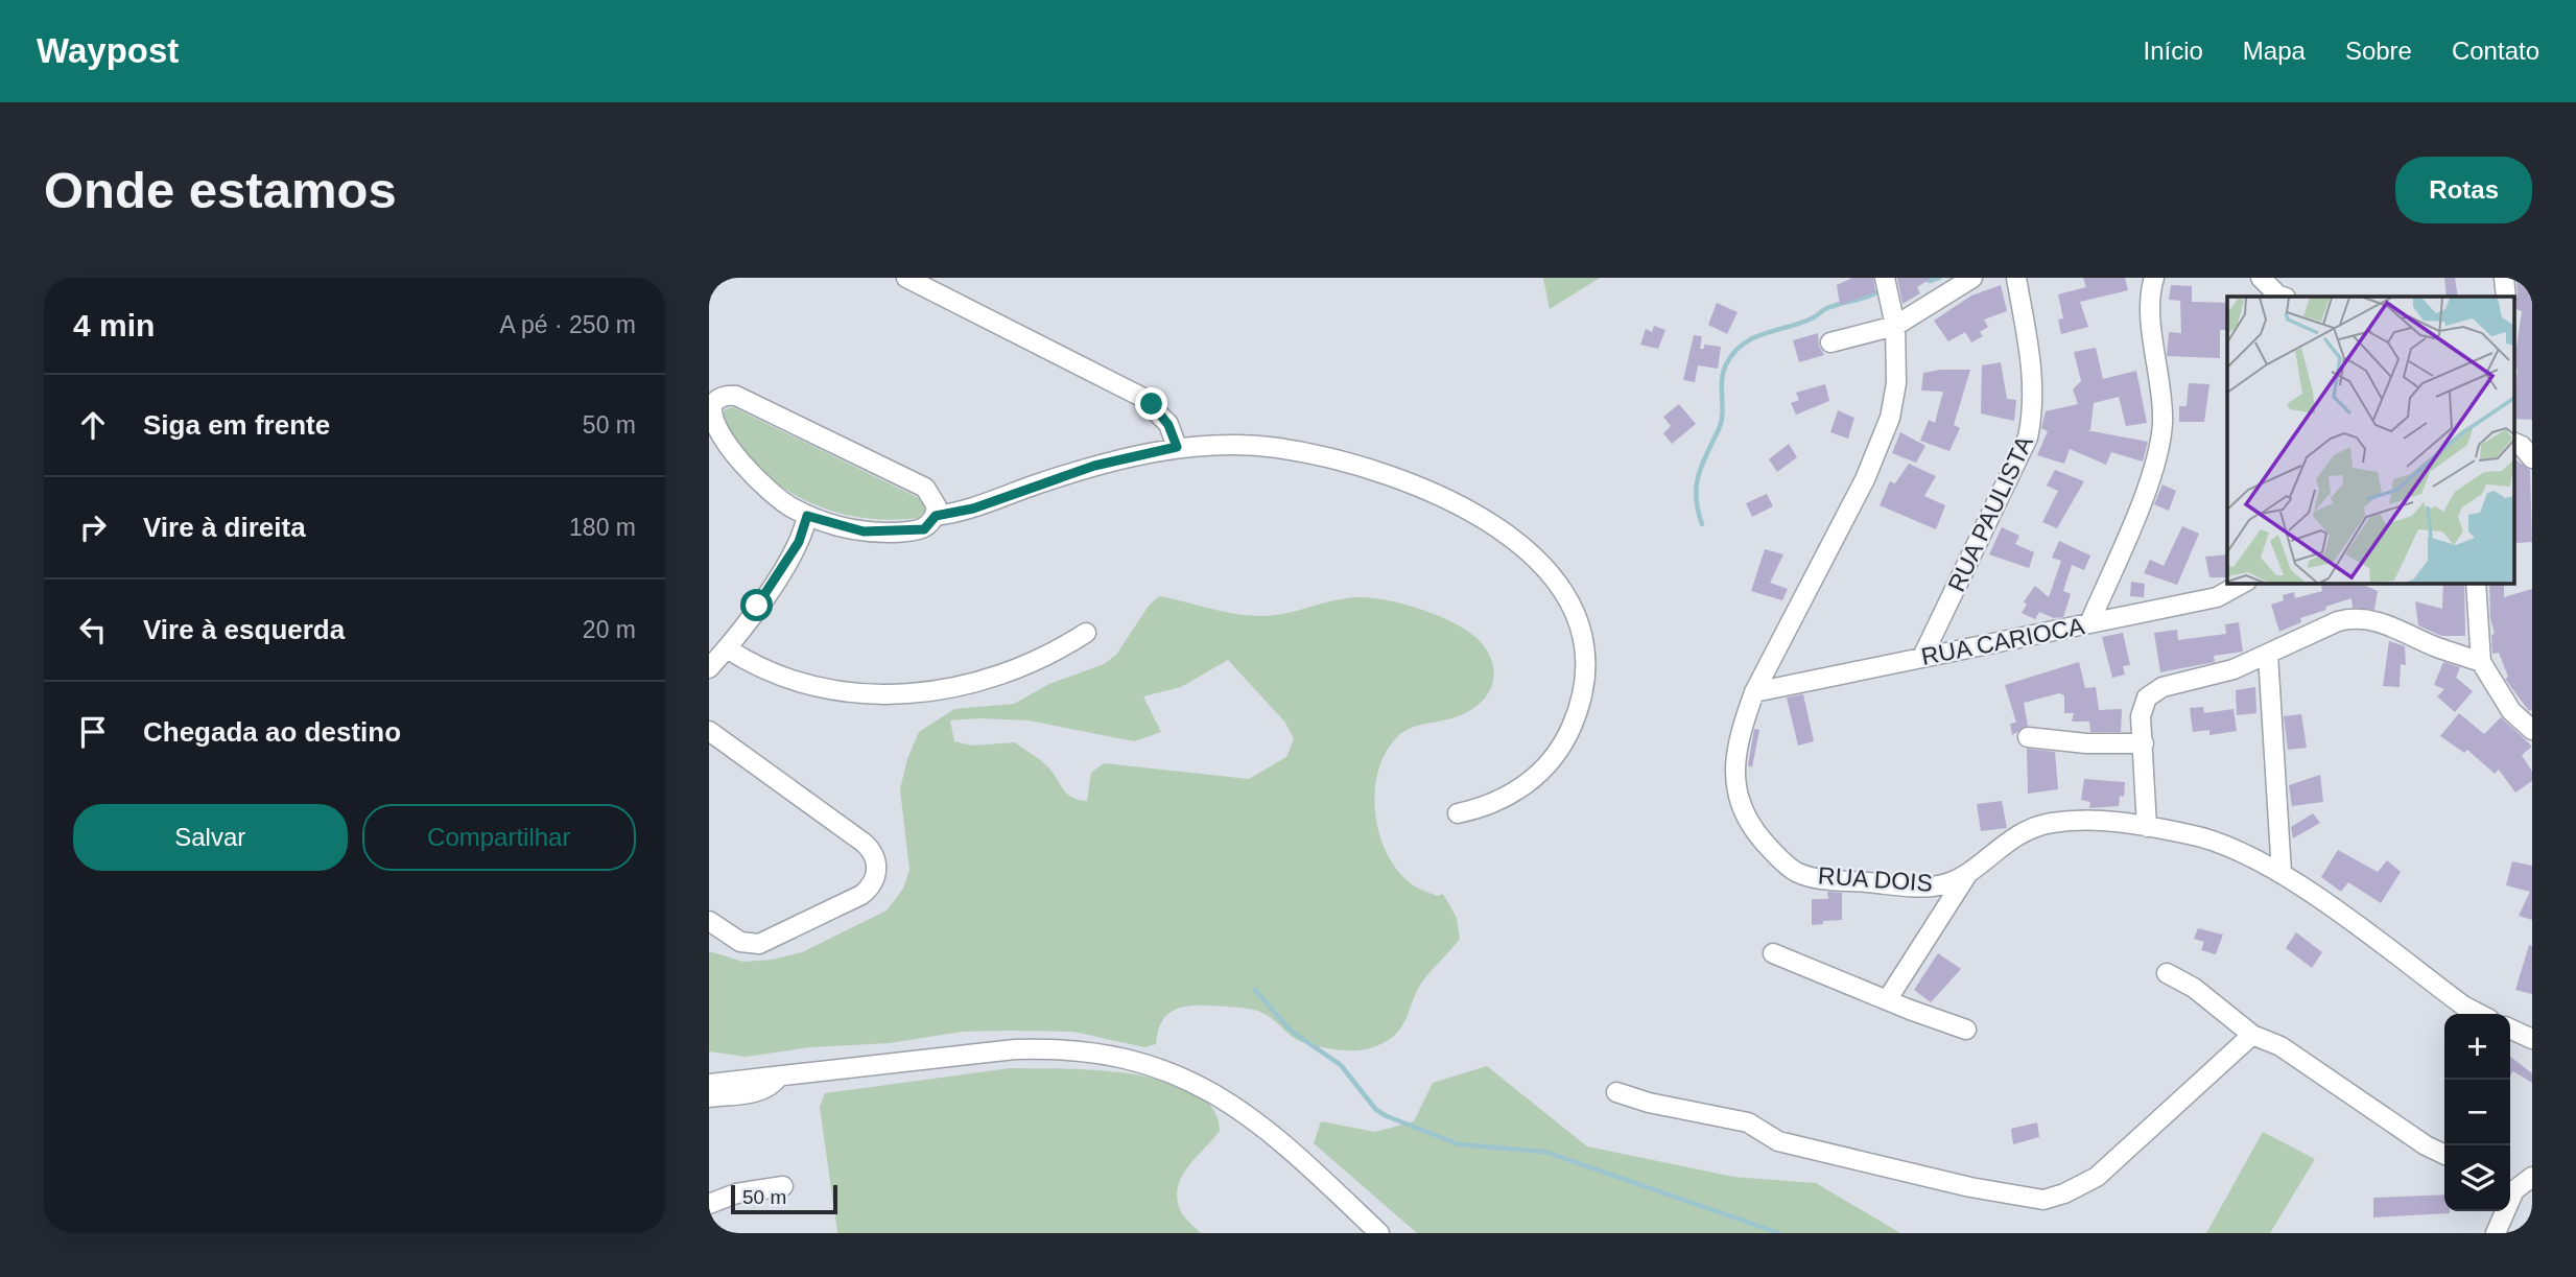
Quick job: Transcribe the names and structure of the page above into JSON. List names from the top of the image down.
{
  "streets": {
    "street": ["RUA PAULISTA", "RUA CARIOCA", "RUA DOIS"]
  },
  "crossings": [
    ["RUA PAULISTA", "RUA CARIOCA"],
    ["RUA CARIOCA", "RUA DOIS"]
  ],
  "scale_bar": "50 m",
  "page": {
    "header": "Waypost",
    "nav": [
      "Início",
      "Mapa",
      "Sobre",
      "Contato"
    ],
    "buttons": [
      "Rotas",
      ["Salvar", "Compartilhar"]
    ],
    "title": "Onde estamos",
    "heading": ["4 min", "A pé · 250 m"],
    "list": [
      ["Siga em frente", "50 m"],
      ["Vire à direita", "180 m"],
      ["Vire à esquerda", "20 m"],
      "Chegada ao destino"
    ],
    "map_buttons": ["+", "−"],
    "scale": "50 m"
  }
}
